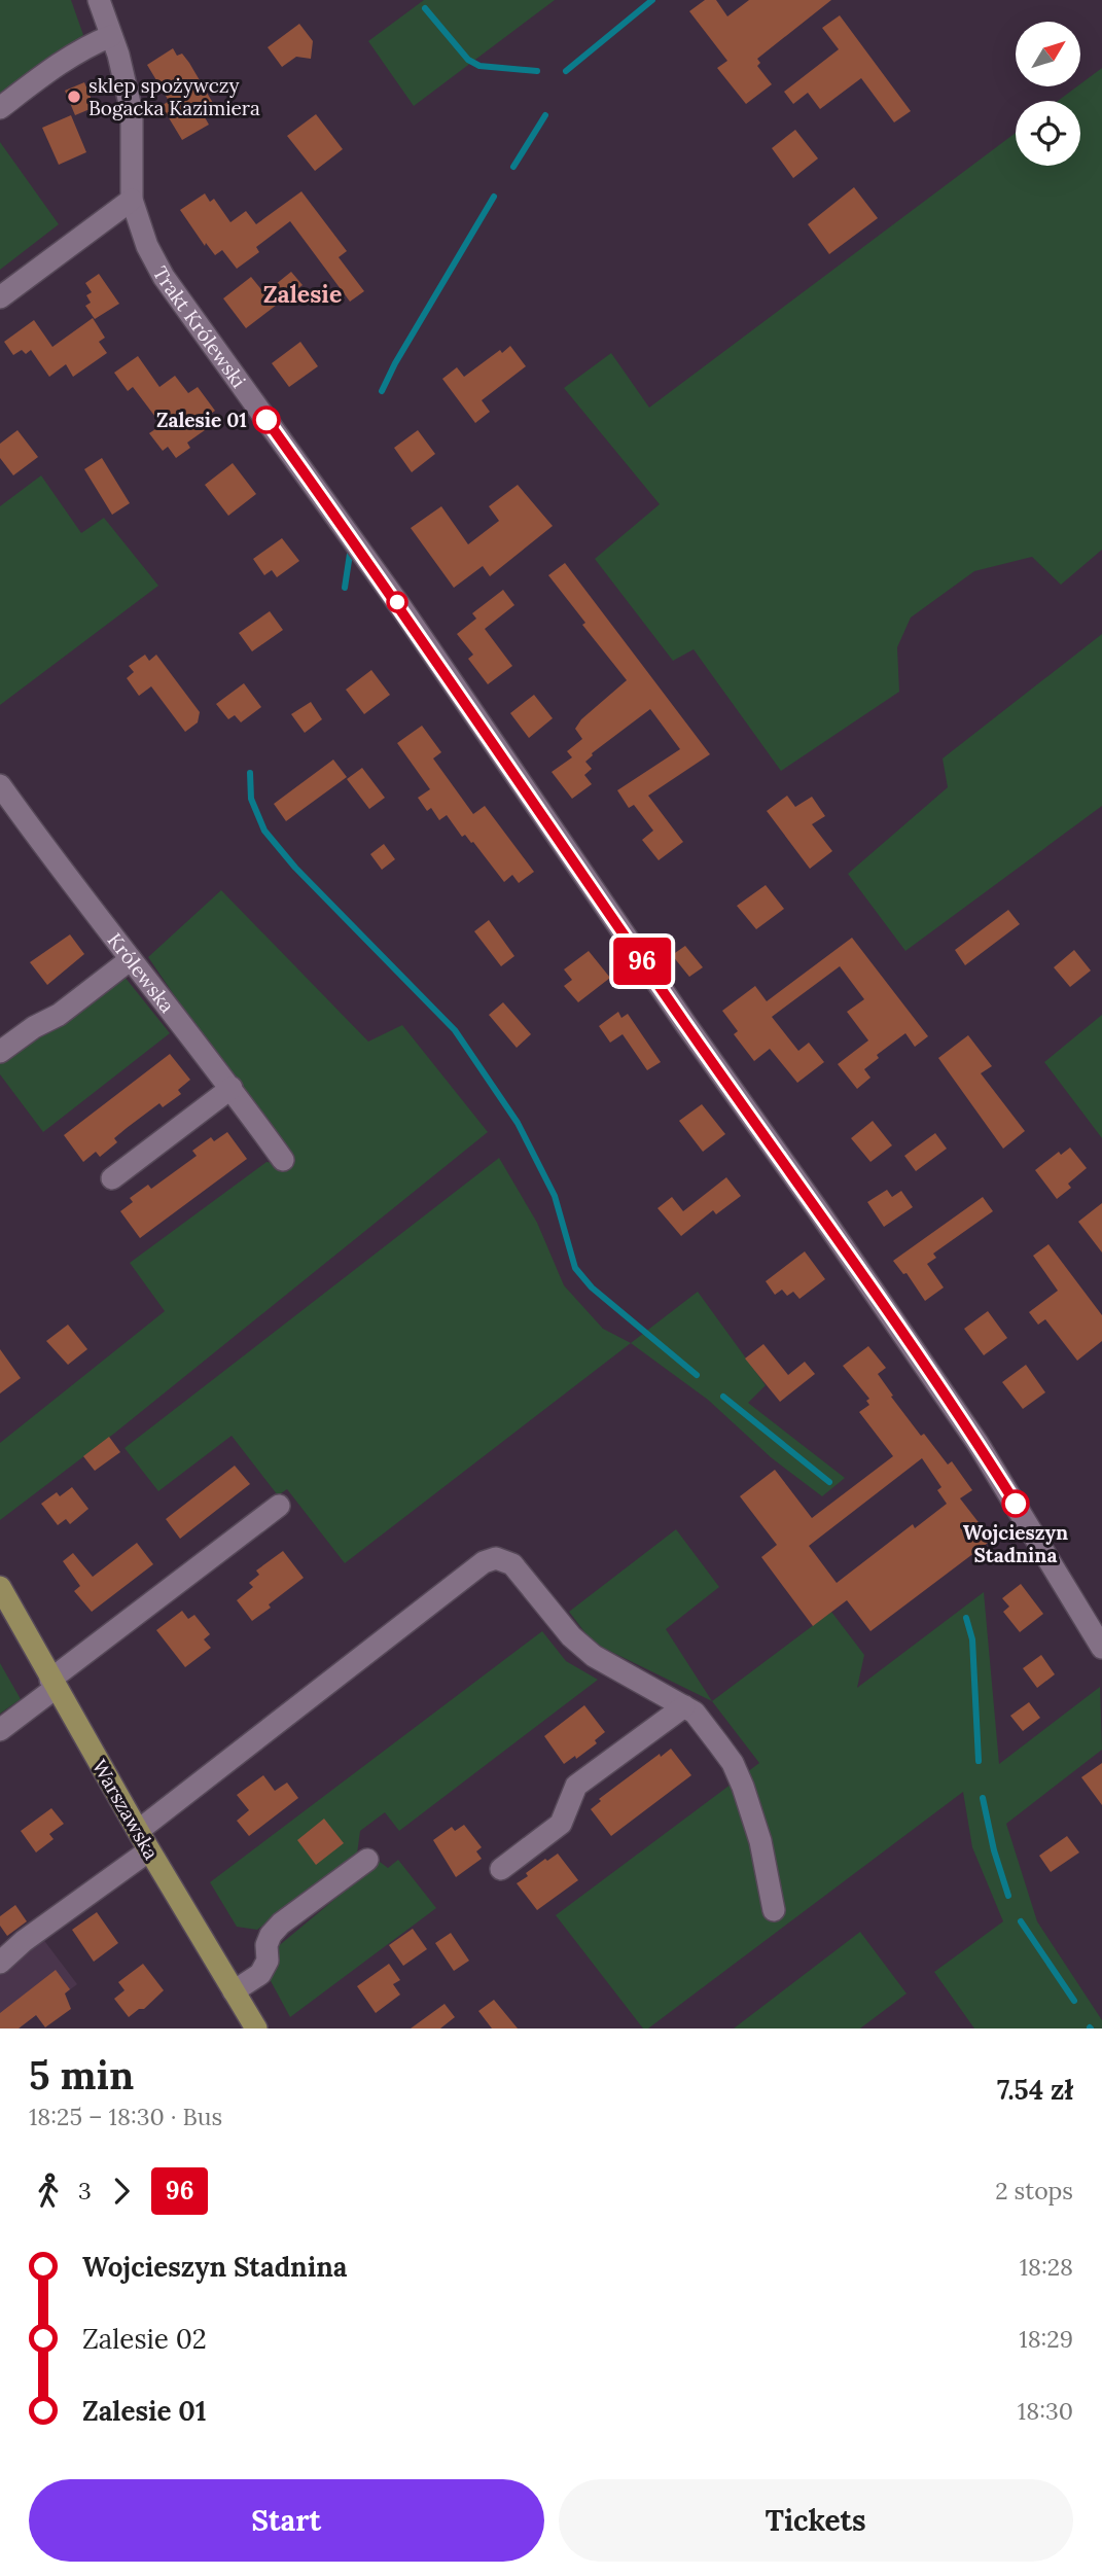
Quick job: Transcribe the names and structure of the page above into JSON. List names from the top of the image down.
{
  "streets": {
    "main road": ["Warszawska"],
    "street": ["Trakt Królewski", "Królewska"]
  },
  "districts": ["Zalesie"],
  "places": ["sklep spożywczy Bogacka Kazimiera", "Zalesie 01", "Wojcieszyn Stadnina"],
  "lines": ["bus line 96"],
  "north": "top right",
  "page": {
    "on_map": "96",
    "heading": ["5 min", "18:25 – 18:30 · Bus", "7.54 zł"],
    "legs": ["3", "96", "2 stops"],
    "list": [
      {
        "name": "Wojcieszyn Stadnina",
        "value": "18:28"
      },
      {
        "name": "Zalesie 02",
        "value": "18:29"
      },
      {
        "name": "Zalesie 01",
        "value": "18:30"
      }
    ],
    "buttons": ["Start", "Tickets"]
  }
}
